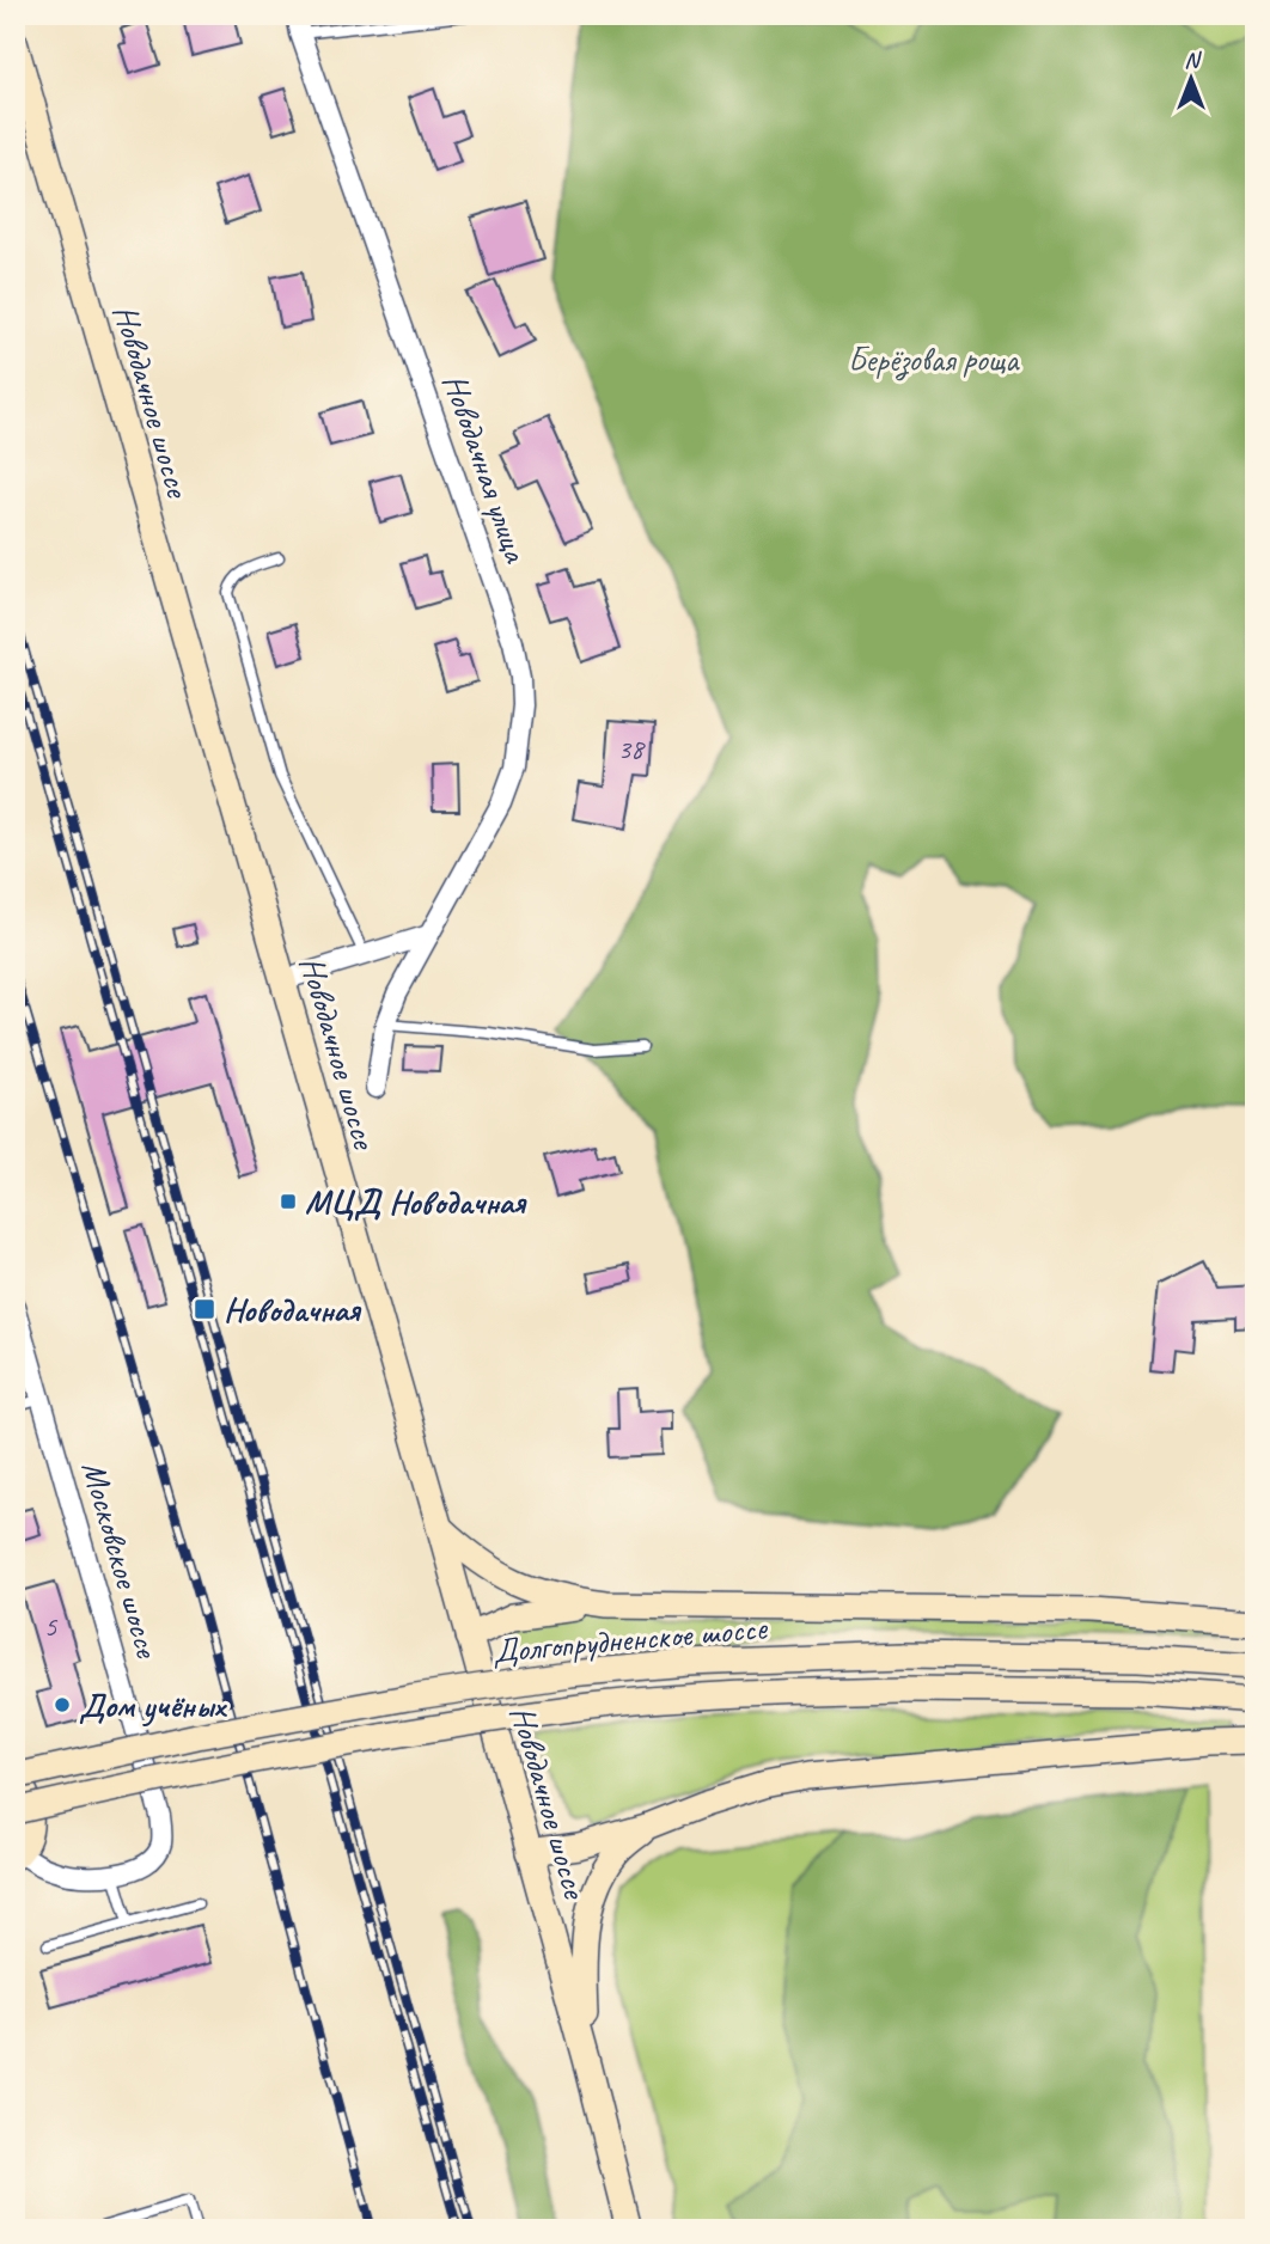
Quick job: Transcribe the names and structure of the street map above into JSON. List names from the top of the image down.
{
  "streets": {
    "street": [
      "Новодачное шоссе",
      "Новодачная улица",
      "Московское шоссе",
      "Долгопрудненское шоссе"
    ]
  },
  "parks": ["Берёзовая роща"],
  "places": {
    "transit": ["МЦД Новодачная", "Новодачная"],
    "other": ["Дом учёных"]
  },
  "house_numbers": ["38", "5"],
  "north": "top"
}
